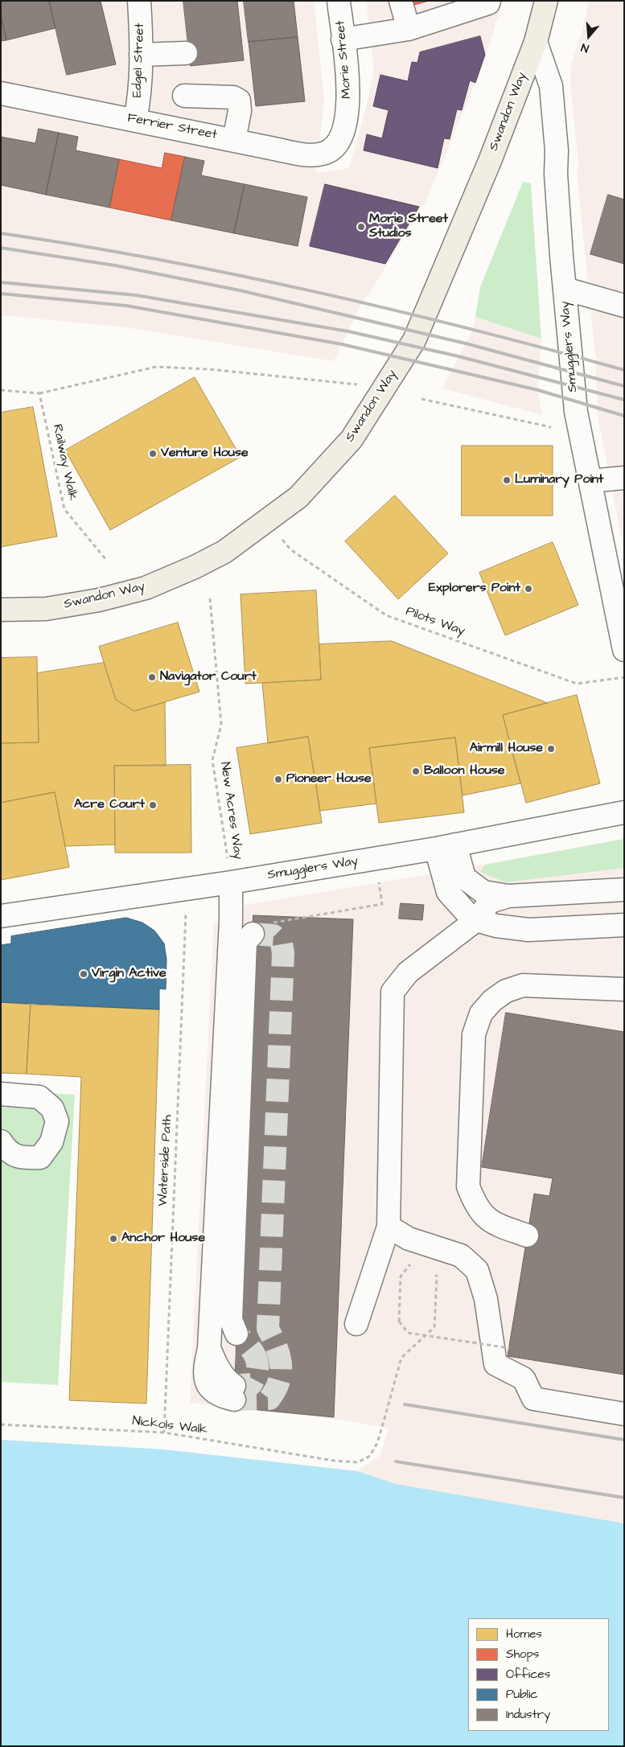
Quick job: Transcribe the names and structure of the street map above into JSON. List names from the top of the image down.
{
  "streets": {
    "highway": ["Swandon Way"],
    "street": [
      "Morie Street",
      "Edgel Street",
      "Ferrier Street",
      "Smugglers Way"
    ],
    "path": [
      "Railway Walk",
      "Pilots Way",
      "New Acres Way",
      "Waterside Path",
      "Nickols Walk"
    ]
  },
  "crossings": [
    ["Morie Street", "Ferrier Street"],
    ["Edgel Street", "Ferrier Street"],
    ["Swandon Way", "Smugglers Way"],
    ["Swandon Way", "Pilots Way"],
    ["Smugglers Way", "New Acres Way"],
    ["Smugglers Way", "Waterside Path"],
    ["Waterside Path", "Nickols Walk"]
  ],
  "places": [
    "Morie Street Studios",
    "Venture House",
    "Luminary Point",
    "Explorers Point",
    "Navigator Court",
    "Airmill House",
    "Balloon House",
    "Pioneer House",
    "Acre Court",
    "Virgin Active",
    "Anchor House"
  ],
  "legend": [
    "Homes",
    "Shops",
    "Offices",
    "Public",
    "Industry"
  ],
  "north": "bottom"
}
